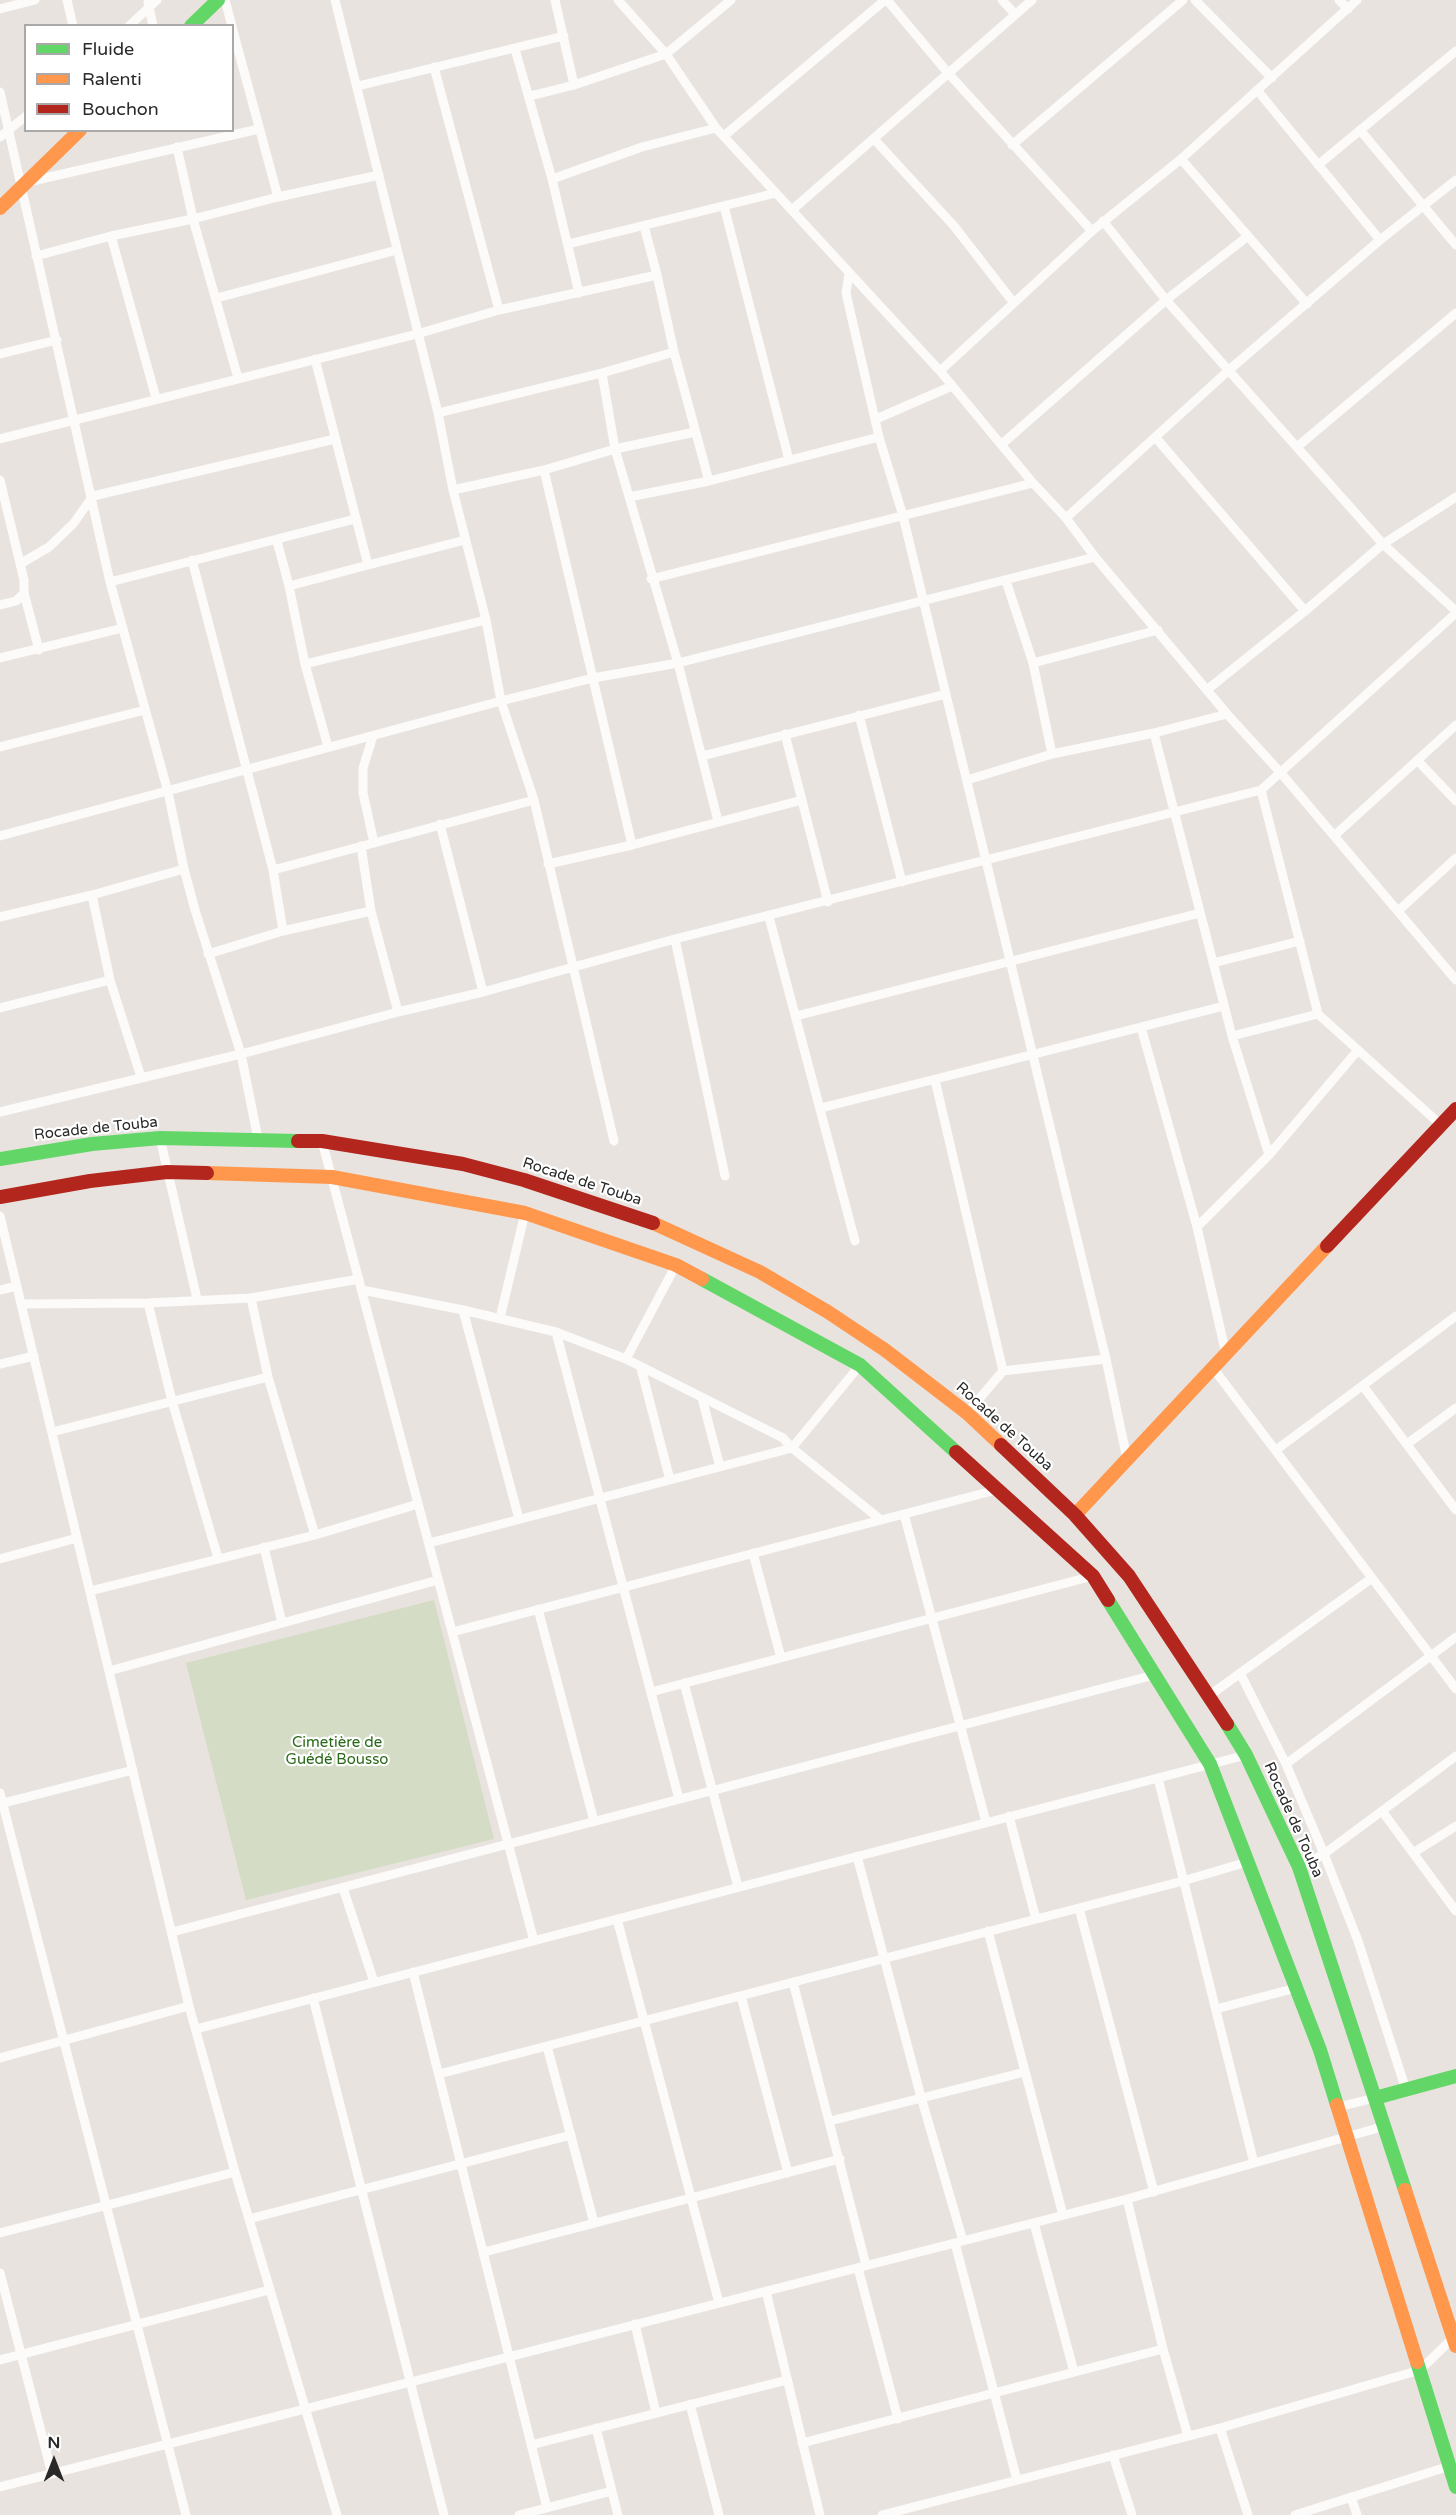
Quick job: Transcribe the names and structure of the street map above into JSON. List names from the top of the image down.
{
  "streets": {
    "street": ["Rocade de Touba"]
  },
  "parks": ["Cimetière de Guédé Bousso"],
  "legend": ["Fluide", "Ralenti", "Bouchon"],
  "north": "top"
}
